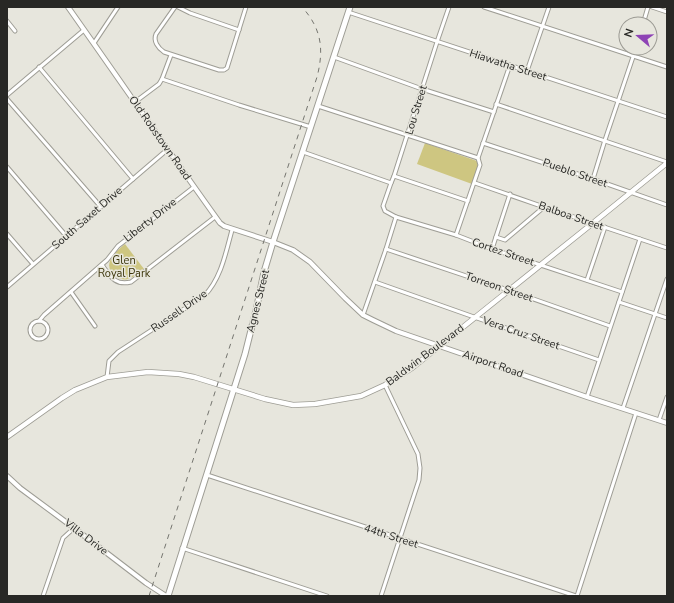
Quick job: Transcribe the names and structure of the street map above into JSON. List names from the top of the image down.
{
  "streets": {
    "main road": ["Agnes Street", "Baldwin Boulevard"],
    "street": [
      "Hiawatha Street",
      "Lou Street",
      "Old Robstown Road",
      "Pueblo Street",
      "Balboa Street",
      "South Saxet Drive",
      "Liberty Drive",
      "Cortez Street",
      "Torreon Street",
      "Russell Drive",
      "Vera Cruz Street",
      "Airport Road",
      "44th Street",
      "Villa Drive"
    ]
  },
  "crossings": [
    ["Hiawatha Street", "Lou Street"],
    ["Hiawatha Street", "Agnes Street"],
    ["Lou Street", "Cortez Street"],
    ["Old Robstown Road", "South Saxet Drive"],
    ["Old Robstown Road", "Liberty Drive"],
    ["Old Robstown Road", "Agnes Street"],
    ["Old Robstown Road", "Russell Drive"],
    ["Old Robstown Road", "Airport Road"],
    ["Pueblo Street", "Baldwin Boulevard"],
    ["Balboa Street", "Baldwin Boulevard"],
    ["Cortez Street", "Baldwin Boulevard"],
    ["Torreon Street", "Baldwin Boulevard"],
    ["Agnes Street", "Baldwin Boulevard"],
    ["Agnes Street", "Airport Road"],
    ["Agnes Street", "44th Street"],
    ["Agnes Street", "Villa Drive"],
    ["Russell Drive", "Baldwin Boulevard"],
    ["Vera Cruz Street", "Baldwin Boulevard"],
    ["Baldwin Boulevard", "Airport Road"]
  ],
  "parks": ["Glen Royal Park"],
  "north": "left"
}
